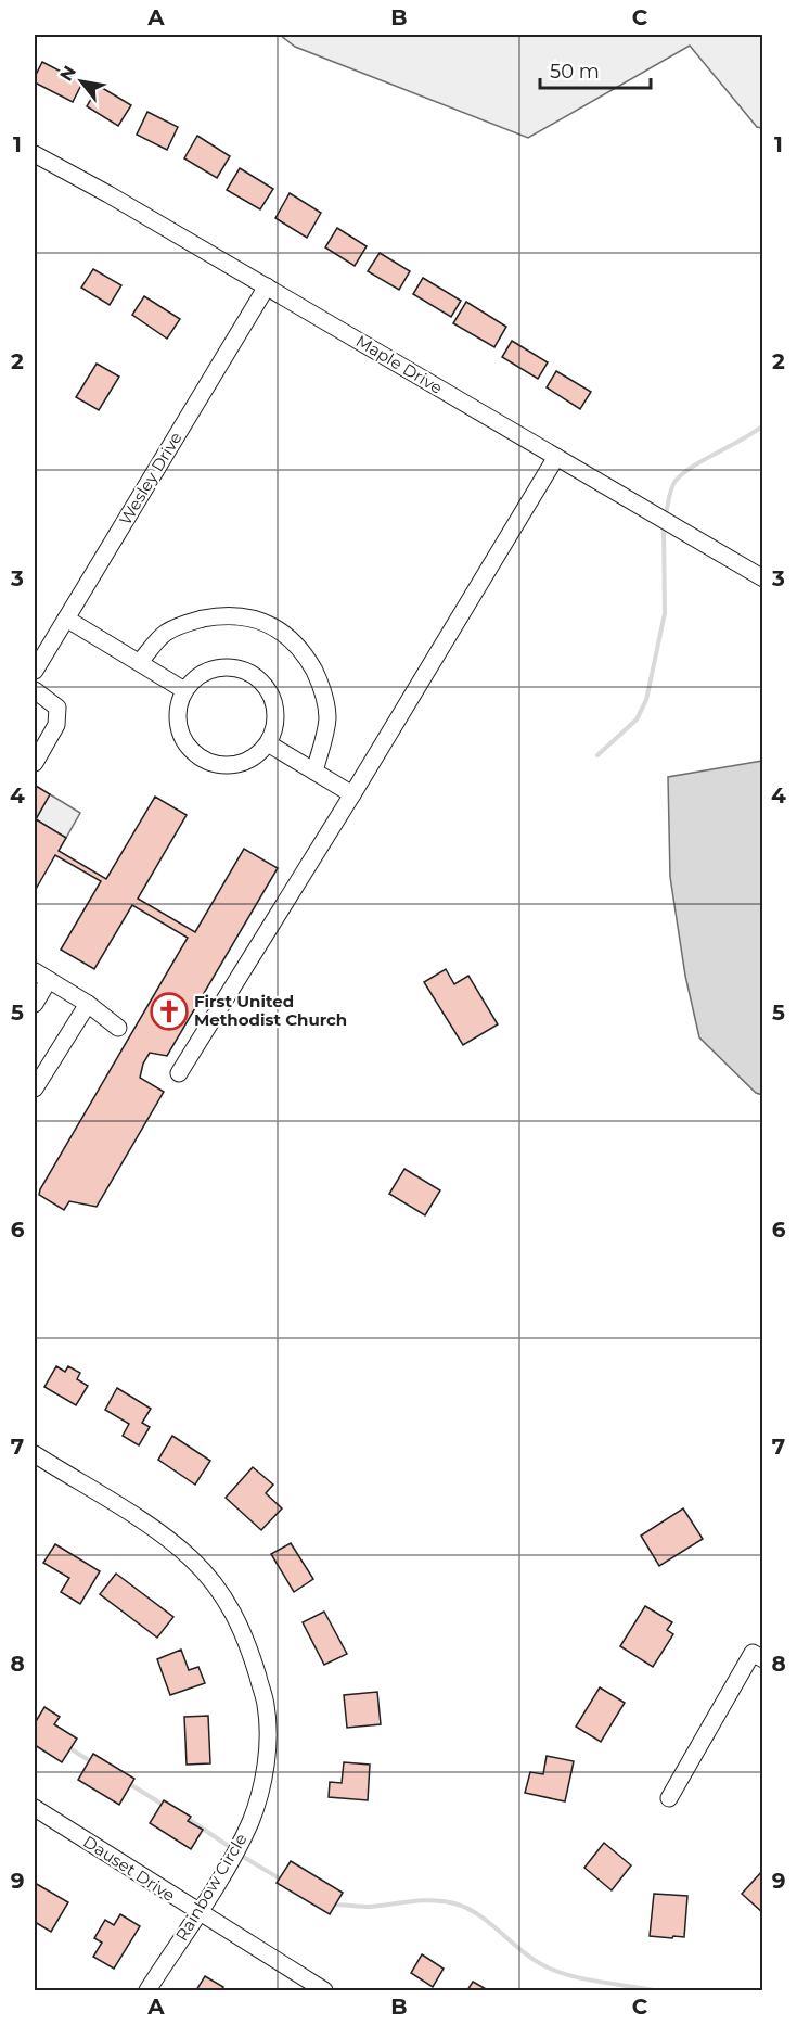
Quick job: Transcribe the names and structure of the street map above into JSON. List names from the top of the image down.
{
  "streets": {
    "street": [
      "Maple Drive",
      "Wesley Drive",
      "Dauset Drive",
      "Rainbow Circle"
    ]
  },
  "crossings": [
    ["Maple Drive", "Wesley Drive"],
    ["Dauset Drive", "Rainbow Circle"]
  ],
  "places": {
    "church": ["First United Methodist Church"]
  },
  "scale_bar": "50 m",
  "north": "top left",
  "grid": {
    "columns": ["A", "B", "C"],
    "rows": [
      "1",
      "2",
      "3",
      "4",
      "5",
      "6",
      "7",
      "8",
      "9"
    ]
  }
}
